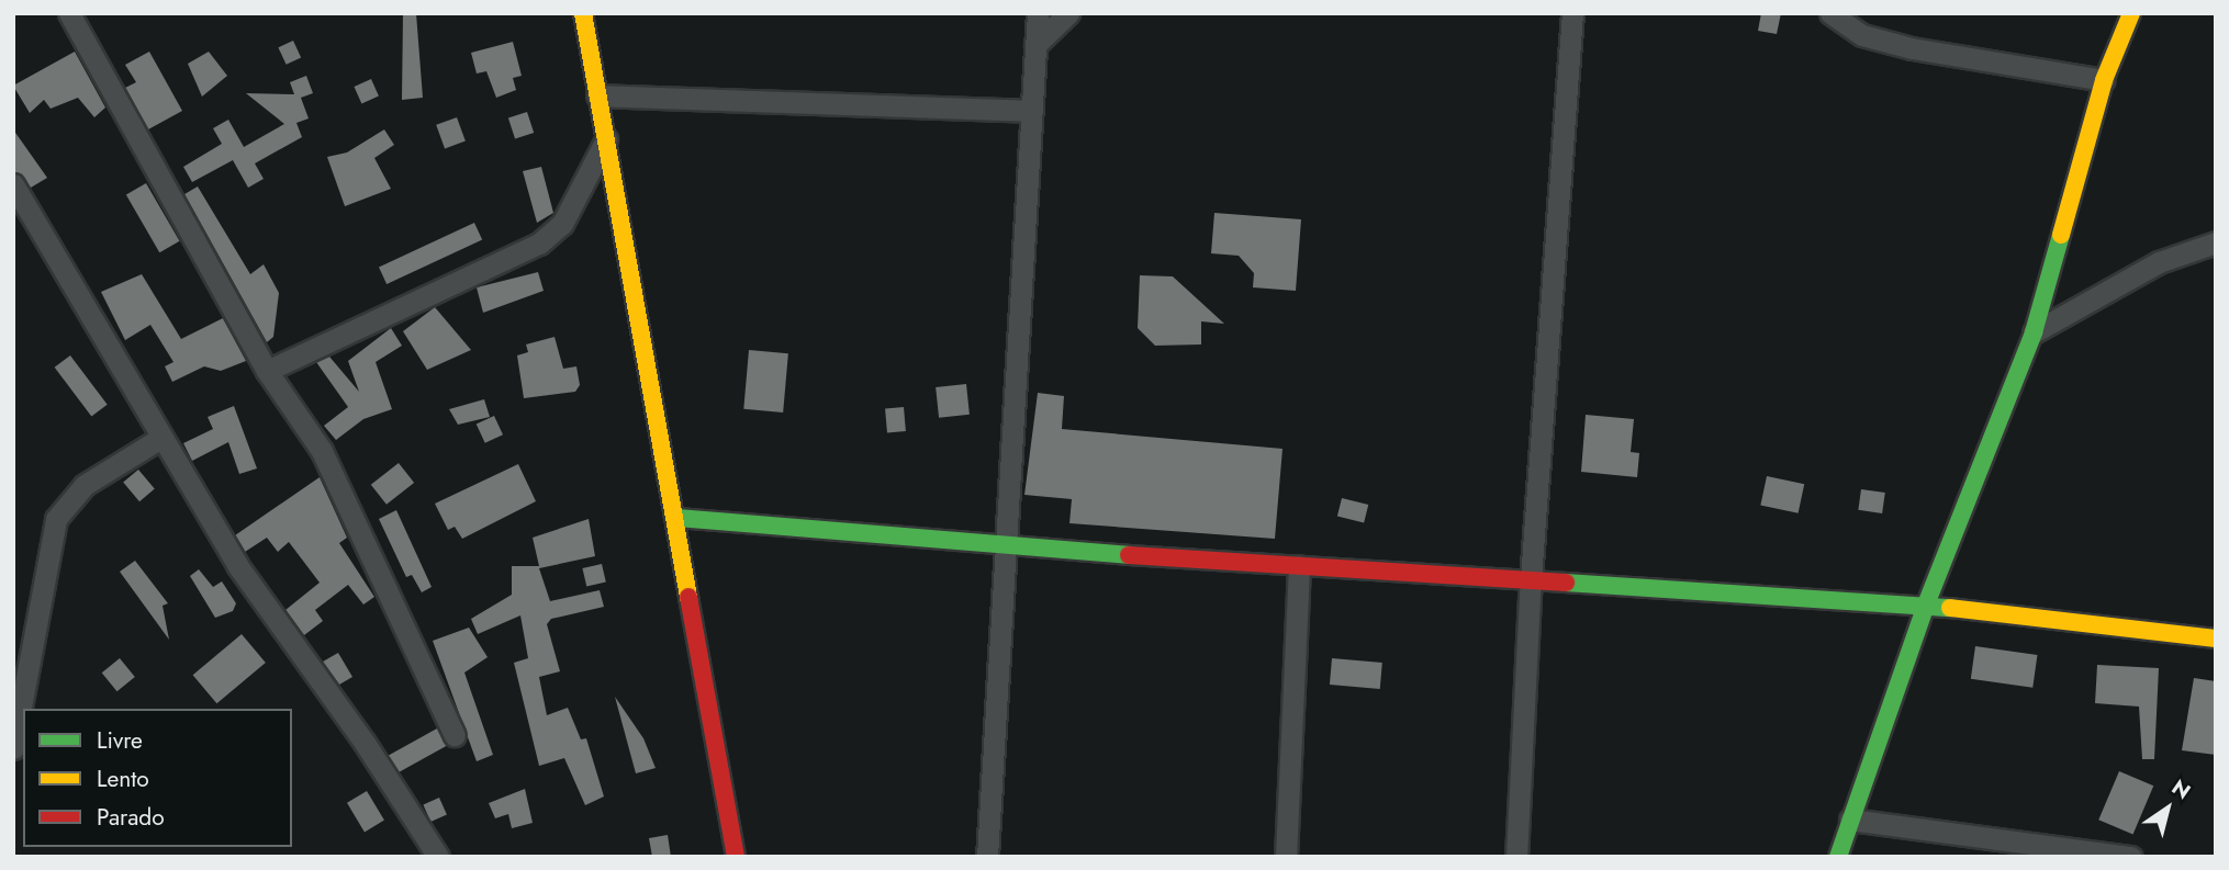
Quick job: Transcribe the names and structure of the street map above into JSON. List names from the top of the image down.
{
  "legend": ["Livre", "Lento", "Parado"],
  "north": "top right"
}
